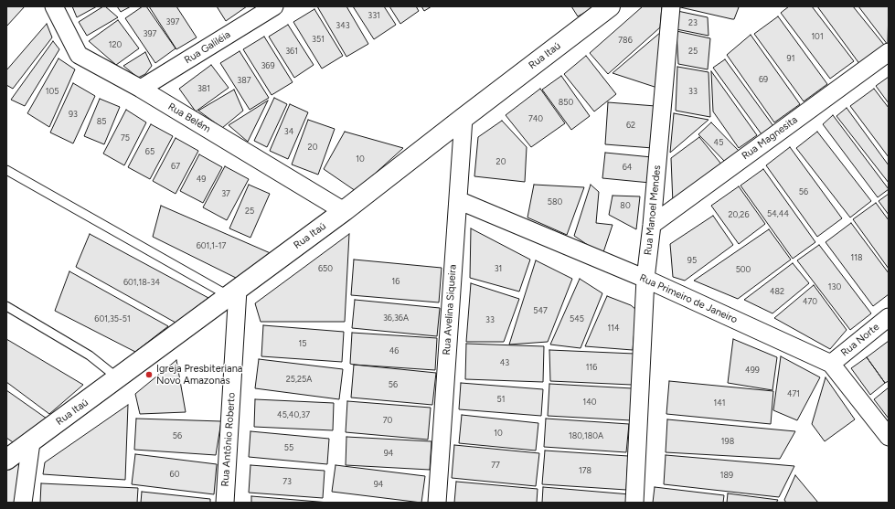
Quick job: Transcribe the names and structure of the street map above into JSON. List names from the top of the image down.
{
  "streets": {
    "street": [
      "Rua Galiléia",
      "Rua Itaú",
      "Rua Belém",
      "Rua Magnesita",
      "Rua Manoel Mendes",
      "Rua Primeiro de Janeiro",
      "Rua Avelina Siqueira",
      "Rua Norte",
      "Rua Antônio Roberto"
    ]
  },
  "crossings": [
    ["Rua Galiléia", "Rua Belém"],
    ["Rua Itaú", "Rua Belém"],
    ["Rua Itaú", "Rua Avelina Siqueira"],
    ["Rua Itaú", "Rua Antônio Roberto"],
    ["Rua Magnesita", "Rua Manoel Mendes"],
    ["Rua Manoel Mendes", "Rua Primeiro de Janeiro"],
    ["Rua Primeiro de Janeiro", "Rua Avelina Siqueira"],
    ["Rua Primeiro de Janeiro", "Rua Norte"]
  ],
  "places": ["Igreja Presbiteriana Novo Amazonas"],
  "house_numbers": [
    "331",
    "397",
    "23",
    "343",
    "397",
    "101",
    "351",
    "786",
    "120",
    "361",
    "25",
    "91",
    "369",
    "69",
    "387",
    "381",
    "105",
    "33",
    "850",
    "93",
    "740",
    "85",
    "62",
    "34",
    "75",
    "45",
    "20",
    "65",
    "10",
    "20",
    "67",
    "64",
    "49",
    "56",
    "37",
    "580",
    "80",
    "25",
    "54,44",
    "20,26",
    "601,1-17",
    "118",
    "95",
    "650",
    "31",
    "500",
    "16",
    "601,18-34",
    "130",
    "482",
    "470",
    "547",
    "36,36A",
    "601,35-51",
    "545",
    "33",
    "114",
    "15",
    "46",
    "43",
    "116",
    "499",
    "25,25A",
    "56",
    "471",
    "51",
    "140",
    "141",
    "45,40,37",
    "70",
    "10",
    "56",
    "180,180A",
    "198",
    "55",
    "94",
    "77",
    "178",
    "60",
    "189",
    "73",
    "94"
  ]
}
